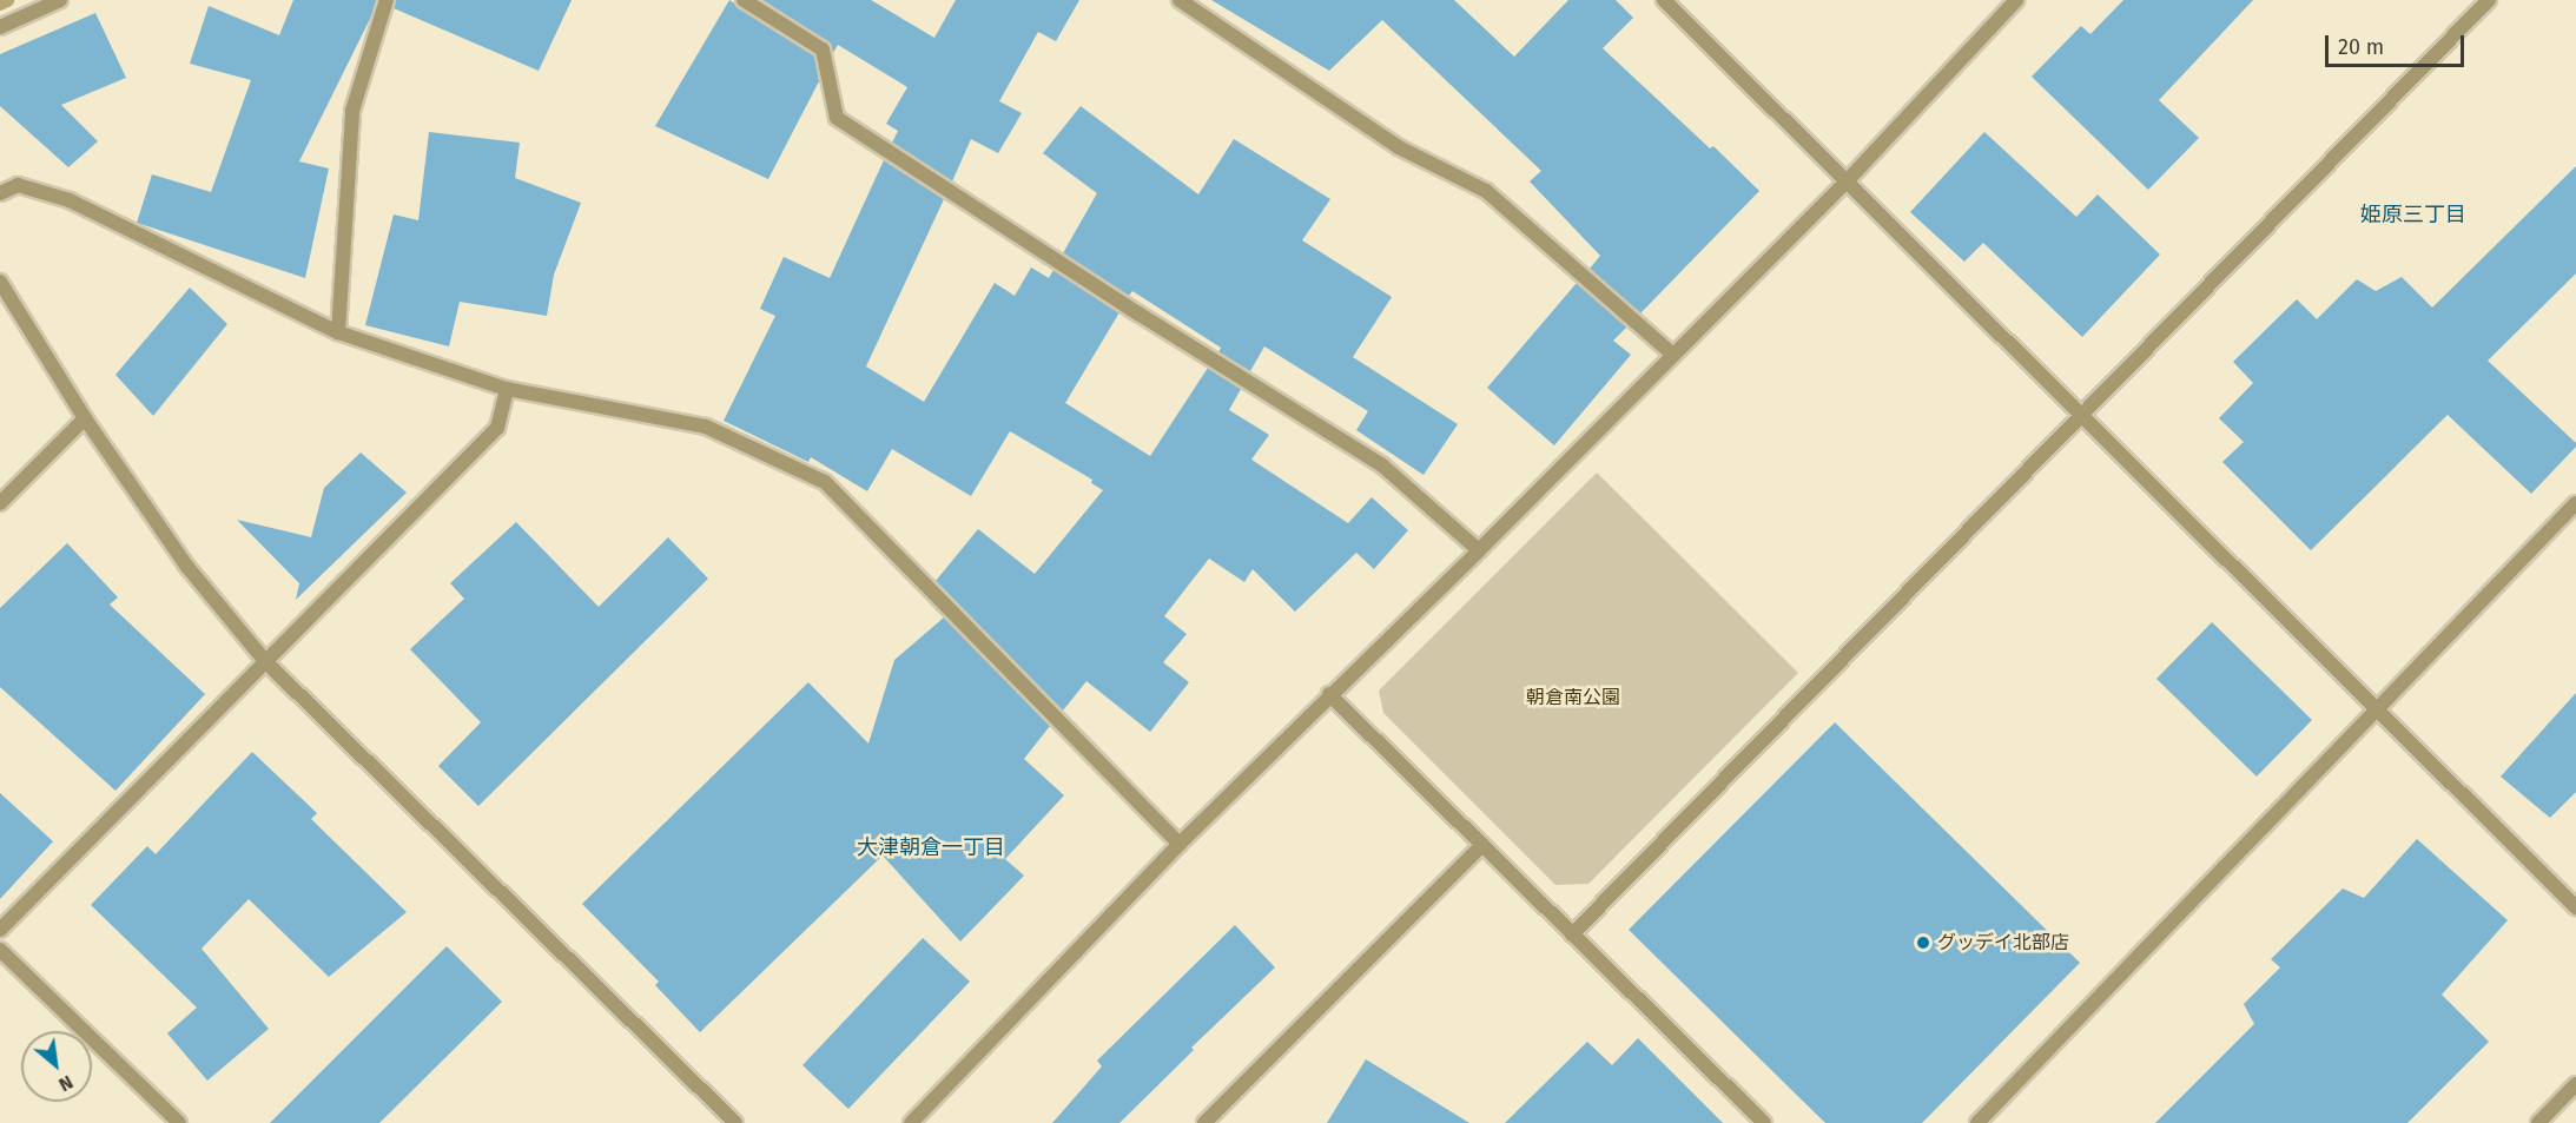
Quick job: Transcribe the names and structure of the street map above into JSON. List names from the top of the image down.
{
  "districts": ["姫原三丁目", "大津朝倉一丁目"],
  "parks": ["朝倉南公園"],
  "places": ["グッデイ北部店"],
  "scale_bar": "20 m",
  "north": "bottom right"
}
